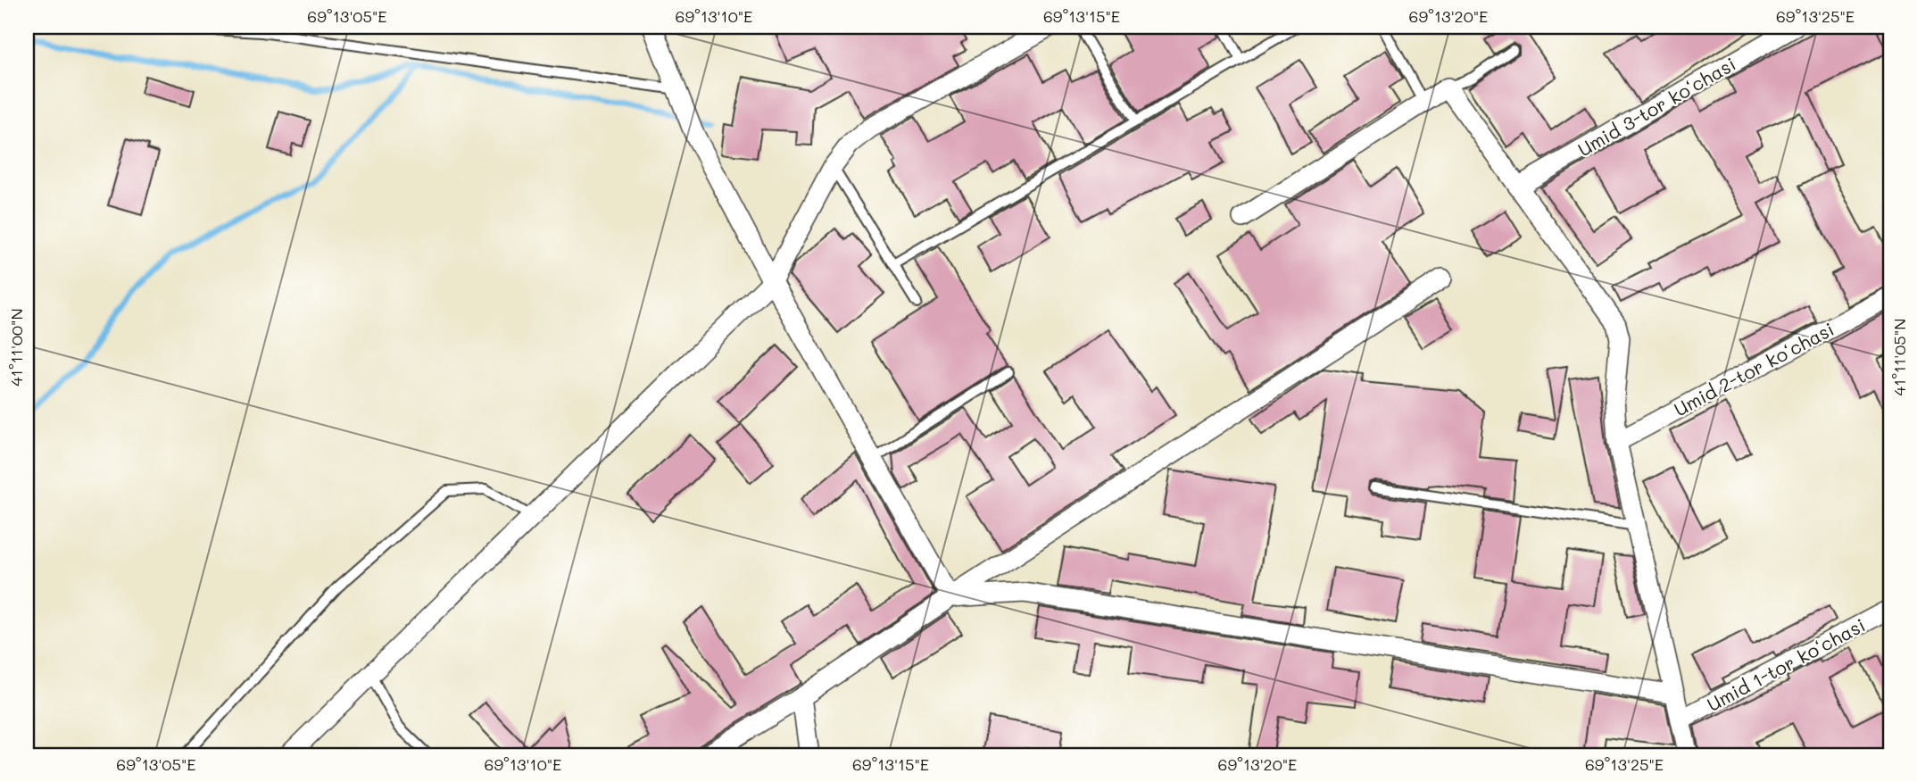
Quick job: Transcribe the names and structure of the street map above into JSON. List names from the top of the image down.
{
  "streets": {
    "street": ["Umid 3-tor koʻchasi", "Umid 2-tor koʻchasi", "Umid 1-tor koʻchasi"]
  },
  "coordinates": [
    "69°13'05\"E",
    "69°13'10\"E",
    "69°13'15\"E",
    "69°13'20\"E",
    "69°13'25\"E",
    "41°11'00\"N",
    "41°11'05\"N"
  ]
}
